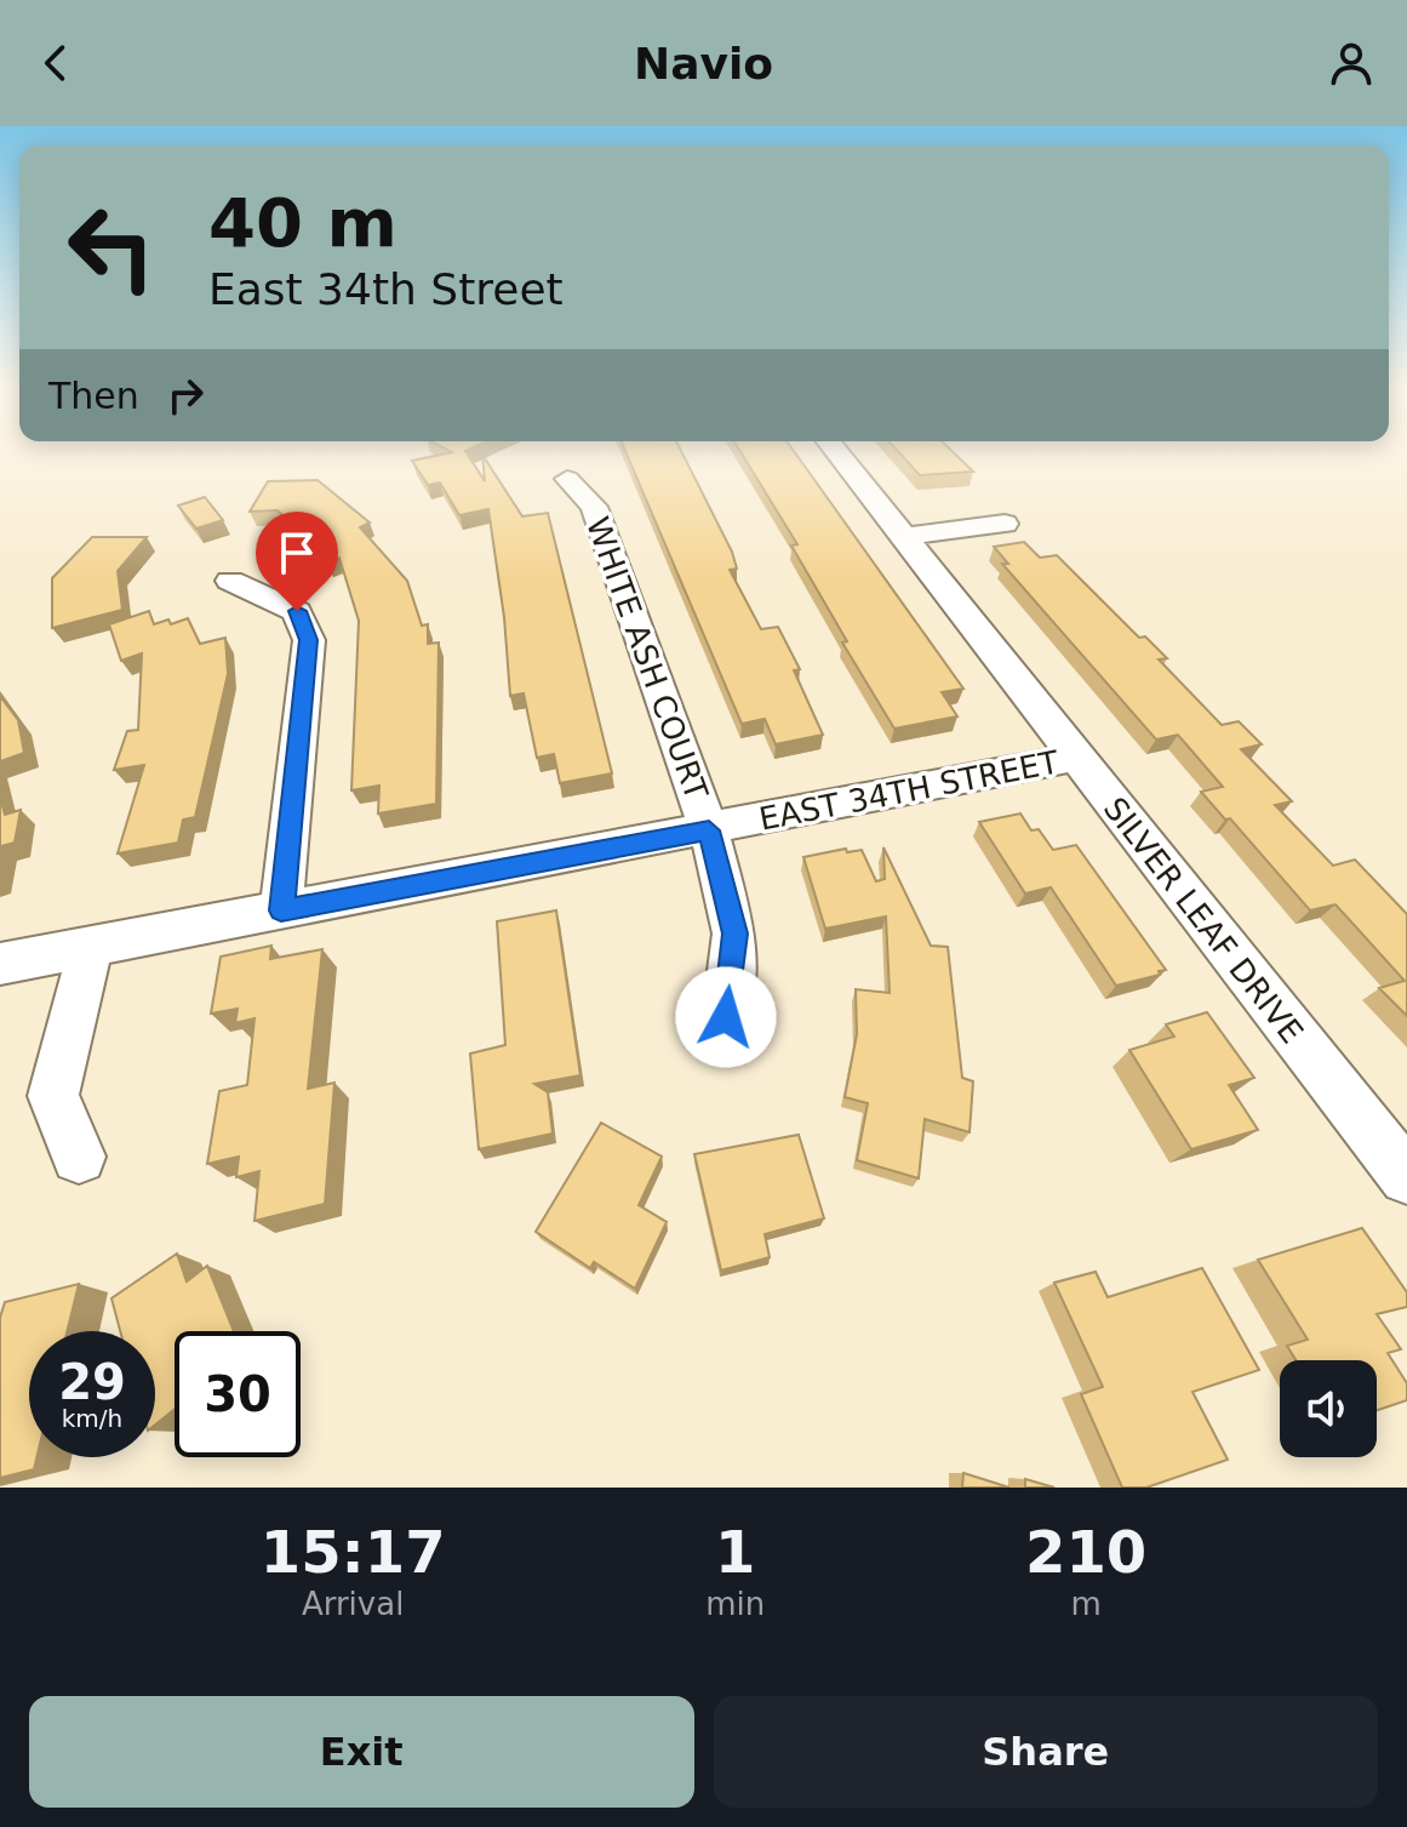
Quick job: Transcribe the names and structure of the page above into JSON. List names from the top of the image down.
{
  "streets": {
    "street": ["WHITE ASH COURT", "EAST 34TH STREET", "SILVER LEAF DRIVE"]
  },
  "crossings": [
    ["WHITE ASH COURT", "EAST 34TH STREET"],
    ["EAST 34TH STREET", "SILVER LEAF DRIVE"]
  ],
  "page": {
    "header": "Navio",
    "turn": ["40 m", "East 34th Street"],
    "then": "Then",
    "speed": "29 km/h",
    "limit": "30",
    "eta": [
      "15:17",
      "Arrival",
      "1",
      "min",
      "210",
      "m"
    ],
    "buttons": ["Exit", "Share"]
  }
}
